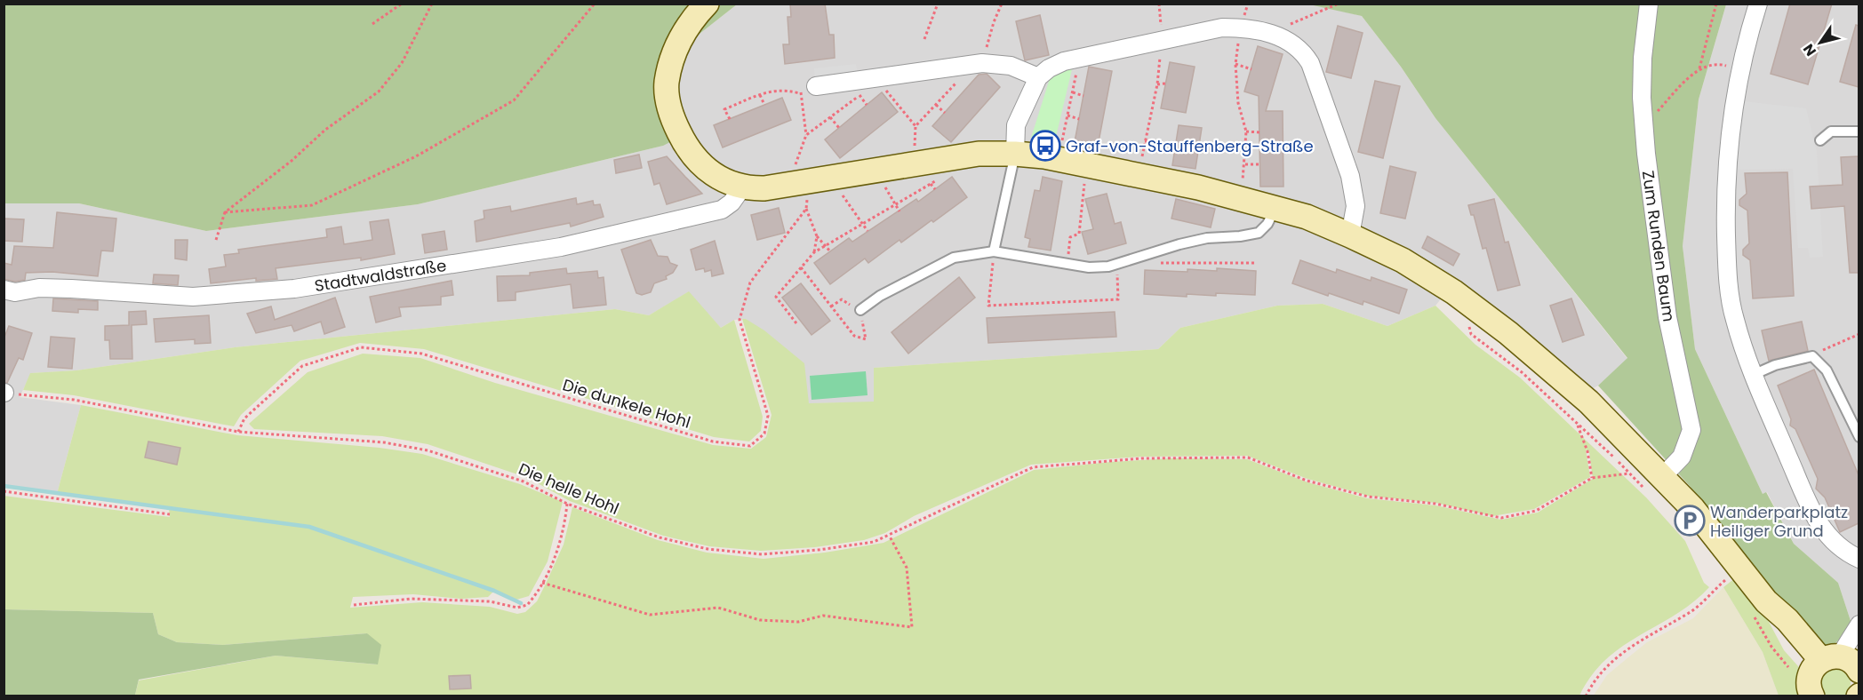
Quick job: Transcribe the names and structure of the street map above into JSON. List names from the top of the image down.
{
  "streets": {
    "street": ["Zum Runden Baum", "Stadtwaldstraße"],
    "path": ["Die dunkele Hohl", "Die helle Hohl"]
  },
  "crossings": [
    ["Die dunkele Hohl", "Die helle Hohl"]
  ],
  "places": {
    "bus stop": ["Graf-von-Stauffenberg-Straße"],
    "parking": ["Wanderparkplatz Heiliger Grund"]
  },
  "north": "bottom left"
}
